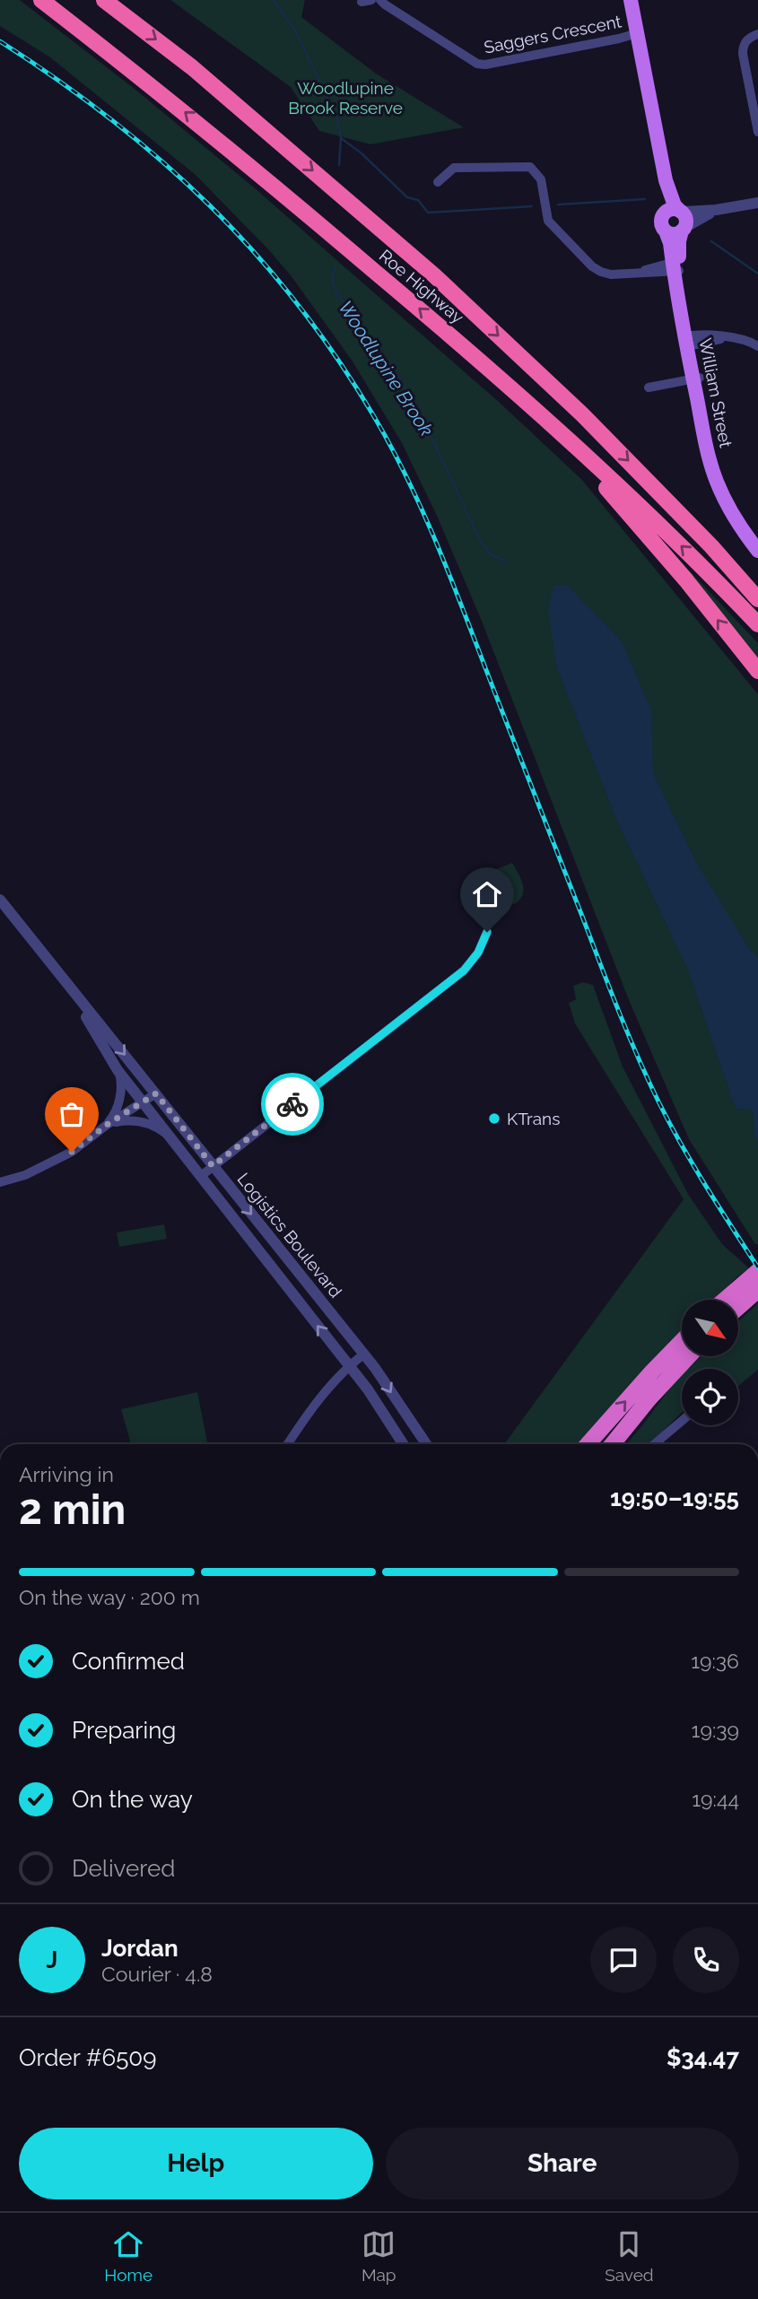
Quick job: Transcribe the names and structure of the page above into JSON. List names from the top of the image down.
{
  "streets": {
    "highway": ["Roe Highway"],
    "main road": ["William Street"],
    "street": ["Saggers Crescent", "Logistics Boulevard"]
  },
  "water": ["Woodlupine Brook"],
  "parks": ["Woodlupine Brook Reserve"],
  "places": ["KTrans"],
  "north": "bottom right",
  "page": {
    "heading": ["2 min", "Arriving in", "19:50–19:55"],
    "panel": [
      "Jordan",
      "Courier · 4.8",
      "Order #6509",
      "$34.47"
    ],
    "bar": "On the way · 200 m",
    "list": [
      ["Confirmed", "19:36"],
      ["Preparing", "19:39"],
      ["On the way", "19:44"],
      "Delivered"
    ],
    "round": "J",
    "buttons": ["Help", "Share"],
    "tabs": ["Home", "Map", "Saved"]
  }
}
